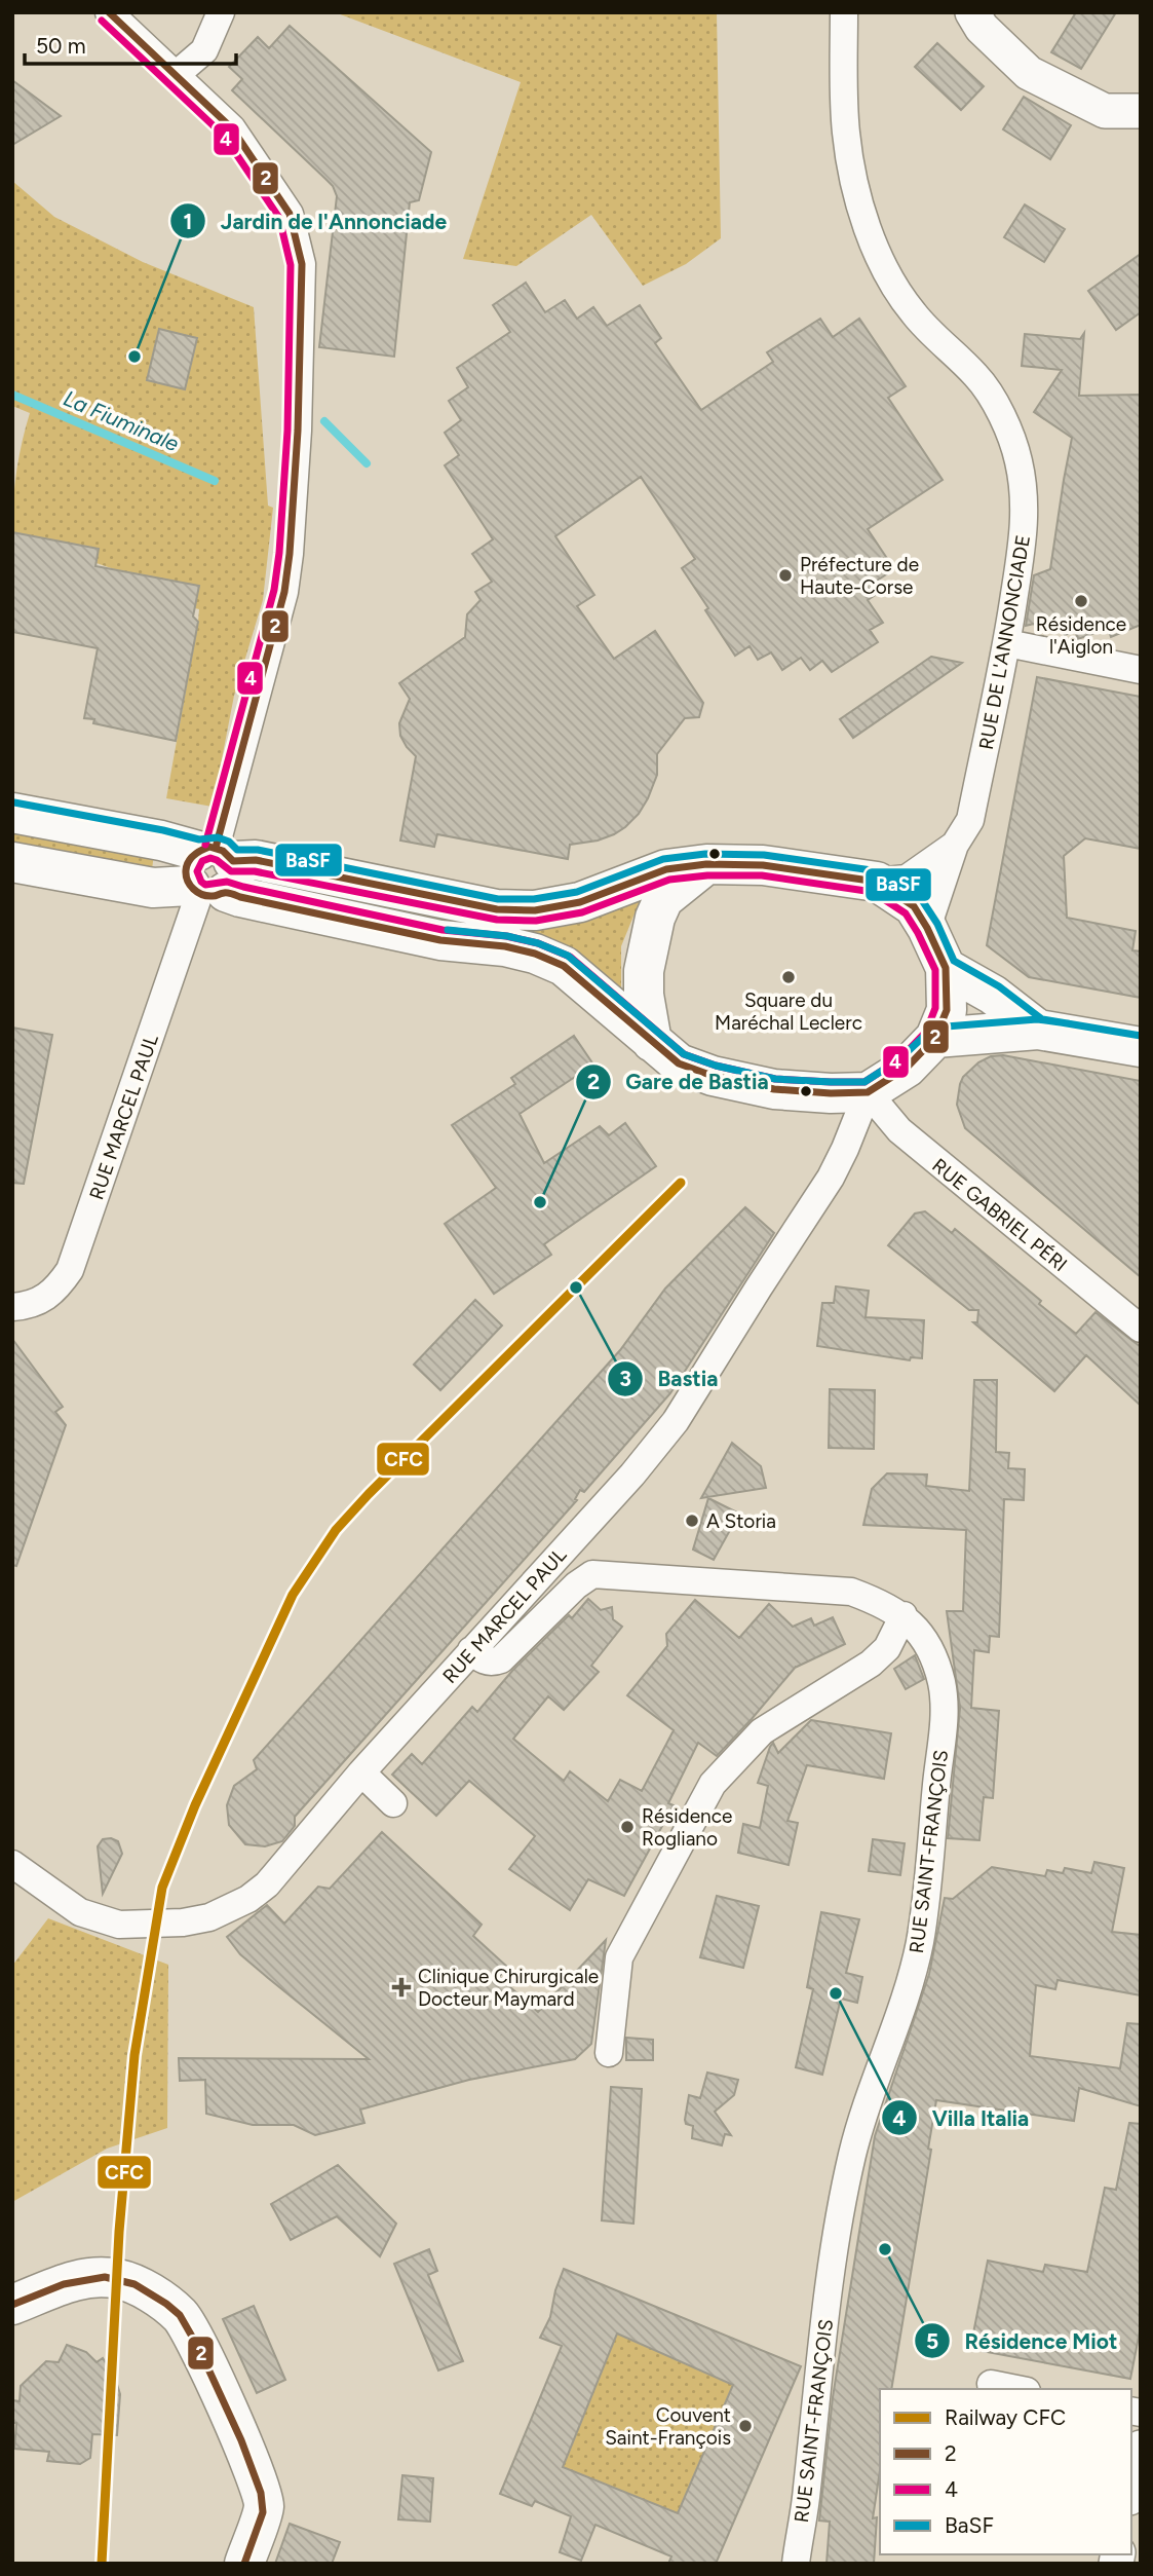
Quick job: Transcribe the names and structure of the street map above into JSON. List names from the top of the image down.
{
  "streets": {
    "street": [
      "RUE DE L'ANNONCIADE",
      "RUE MARCEL PAUL",
      "RUE GABRIEL PÉRI",
      "RUE SAINT-FRANÇOIS"
    ]
  },
  "crossings": [
    ["RUE MARCEL PAUL", "RUE GABRIEL PÉRI"],
    ["RUE MARCEL PAUL", "RUE SAINT-FRANÇOIS"]
  ],
  "water": ["La Fiuminale"],
  "places": {
    "other": [
      "Jardin de l'Annonciade",
      "Préfecture de Haute-Corse",
      "Résidence l'Aiglon",
      "Square du Maréchal Leclerc",
      "Gare de Bastia",
      "Bastia",
      "A Storia",
      "Résidence Rogliano",
      "Villa Italia",
      "Résidence Miot",
      "Couvent Saint-François"
    ],
    "health": ["Clinique Chirurgicale Docteur Maymard"]
  },
  "lines": [
    "transit line 2",
    "transit line 4",
    "transit line BaSF",
    "rail line CFC"
  ],
  "legend": [
    "Railway CFC",
    "2",
    "4",
    "BaSF"
  ],
  "scale_bar": "50 m"
}
